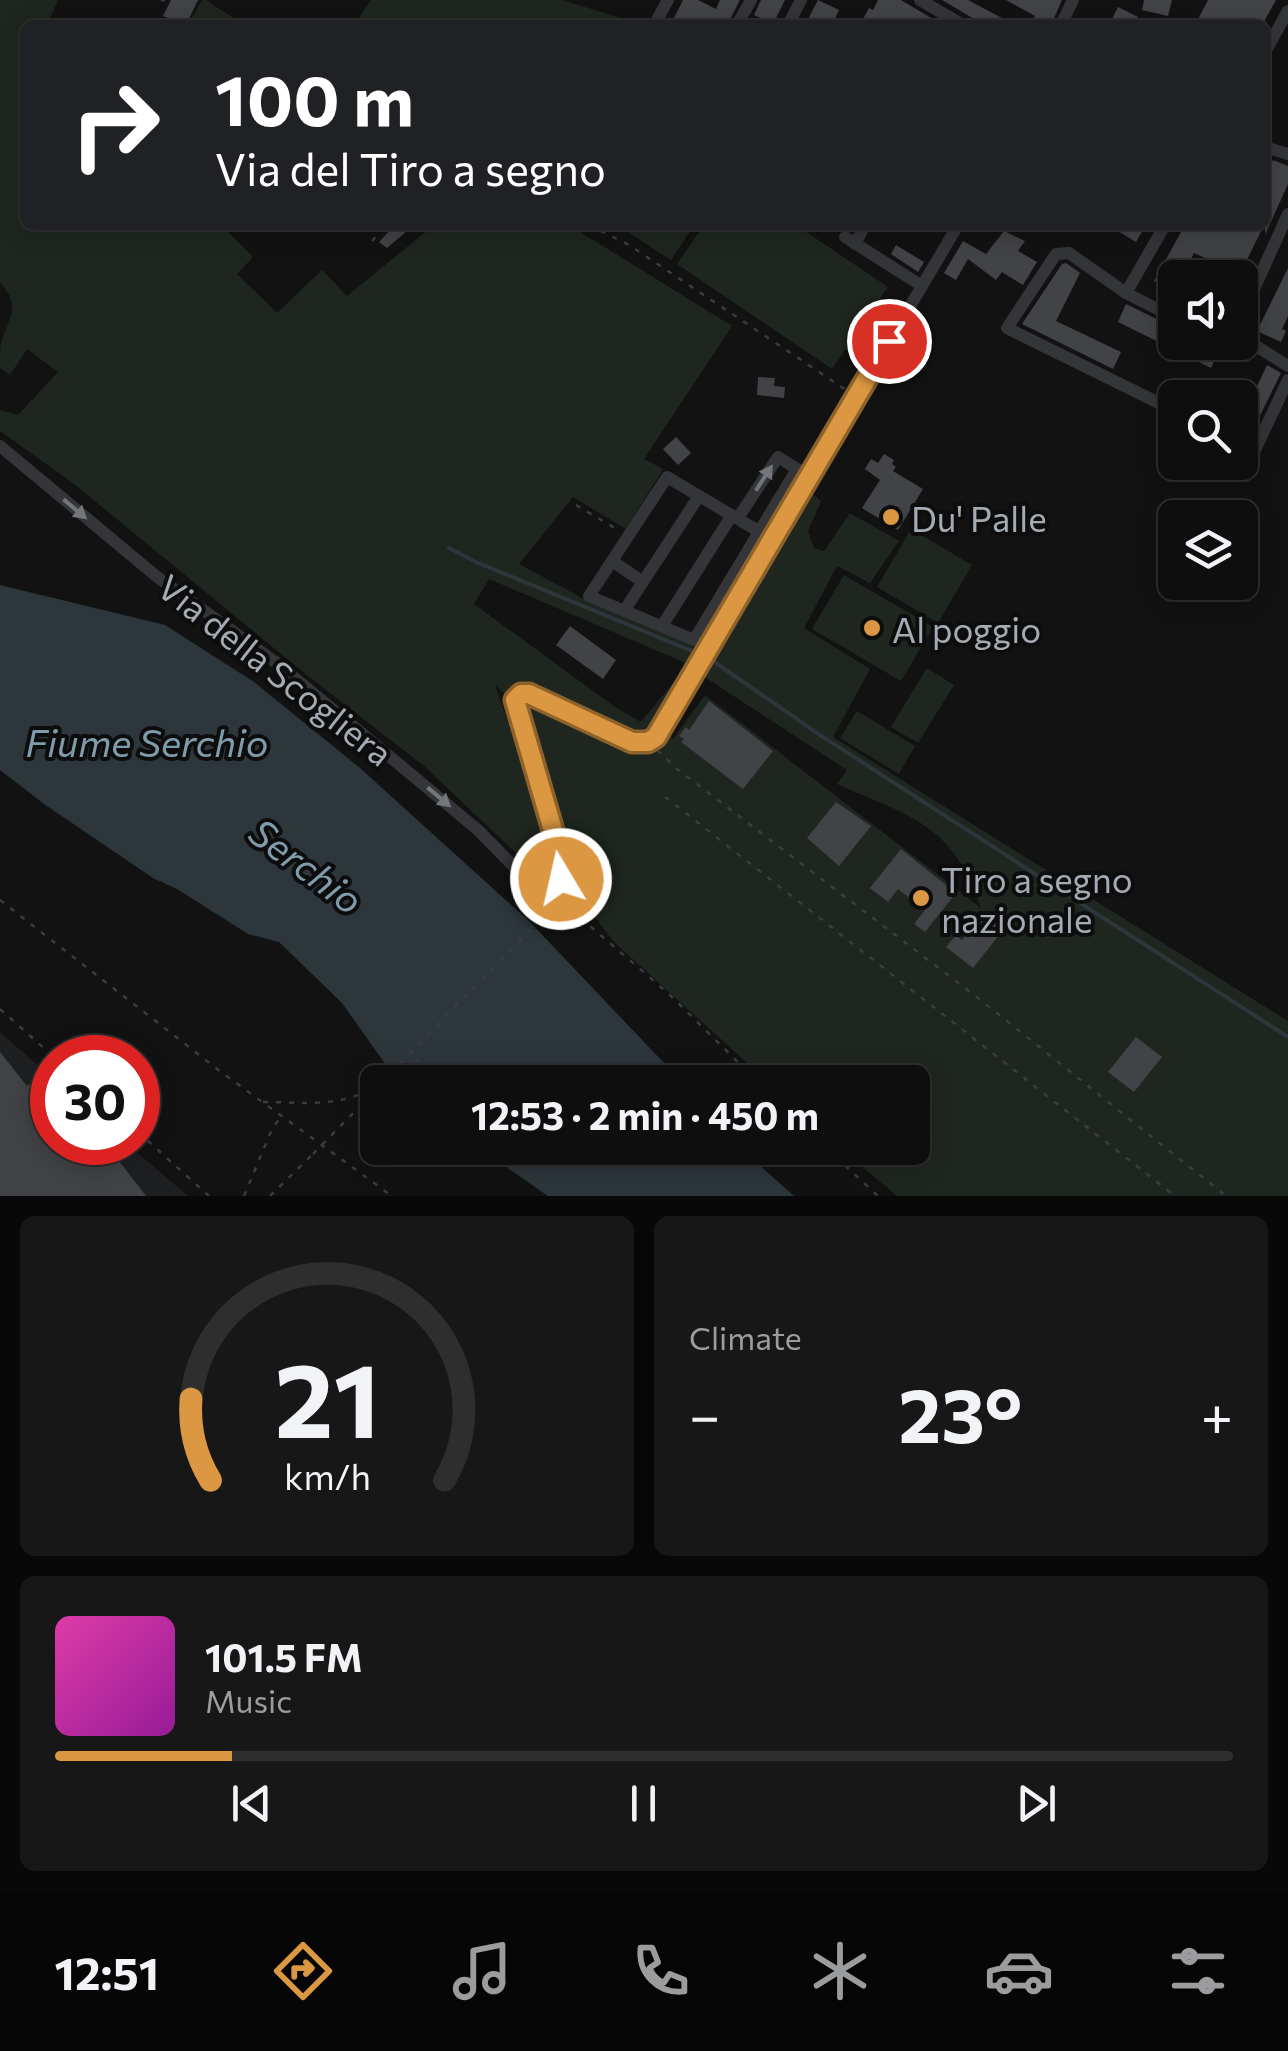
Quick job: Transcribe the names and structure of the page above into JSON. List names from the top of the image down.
{
  "streets": {
    "street": ["Via della Scogliera"]
  },
  "one_way": ["Via della Scogliera"],
  "water": ["Fiume Serchio", "Serchio"],
  "places": ["Du' Palle", "Al poggio", "Tiro a segno nazionale"],
  "page": {
    "turn": ["100 m", "Via del Tiro a segno"],
    "limit": "30",
    "trip": "12:53 · 2 min · 450 m",
    "tile": "Climate",
    "heat": ["−", "23°", "+"],
    "song": ["101.5 FM", "Music"],
    "tabs": "12:51",
    "gauge": ["21", "km/h"]
  }
}
